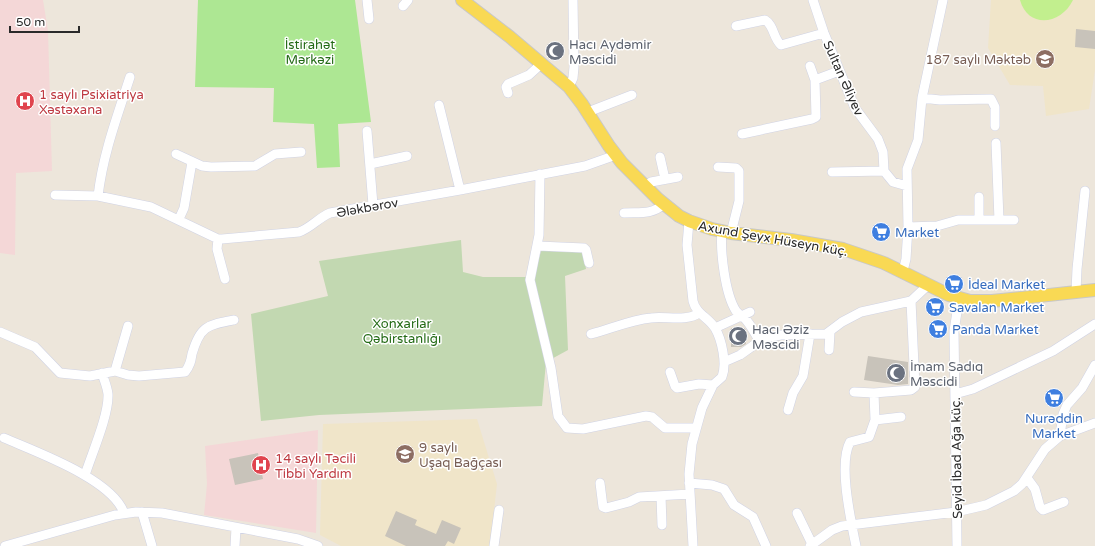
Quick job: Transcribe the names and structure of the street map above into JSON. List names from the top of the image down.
{
  "streets": {
    "main road": ["Axund Şeyx Hüseyn küç."],
    "street": ["Sultan Əliyev", "Ələkbərov", "Seyid İbad Ağa küç."]
  },
  "crossings": [
    ["Ələkbərov", "Axund Şeyx Hüseyn küç."],
    ["Axund Şeyx Hüseyn küç.", "Seyid İbad Ağa küç."]
  ],
  "parks": ["İstirahət Mərkəzi", "Xonxarlar Qəbirstanlığı"],
  "places": {
    "mosque": ["Hacı Aydəmir Məscidi", "Hacı Əziz Məscidi", "İmam Sadıq Məscidi"],
    "school or university": ["187 saylı Məktəb", "9 saylı Uşaq Bağçası"],
    "hospital": ["1 saylı Psixiatriya Xəstəxana", "14 saylı Təcili Tibbi Yardım"],
    "supermarket": [
      "Market",
      "İdeal Market",
      "Savalan Market",
      "Panda Market",
      "Nurəddin Market"
    ]
  },
  "scale_bar": "50 m"
}
